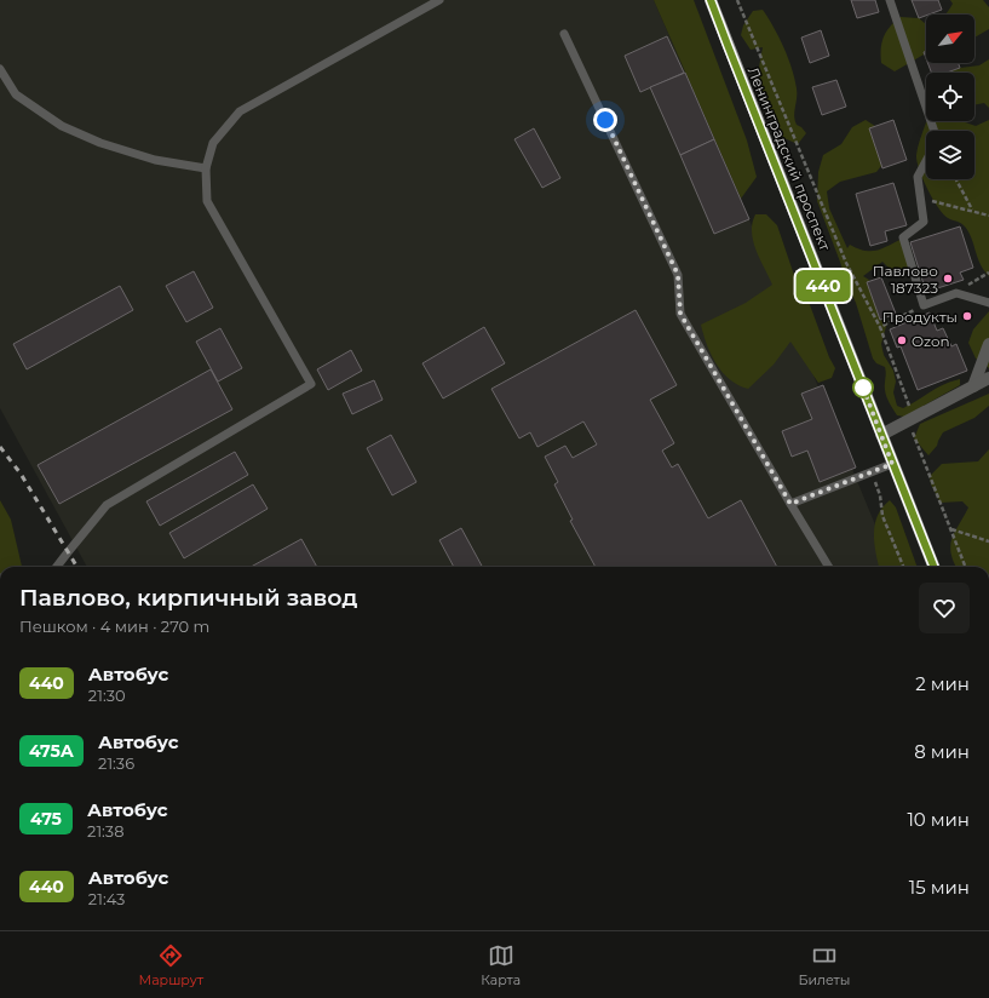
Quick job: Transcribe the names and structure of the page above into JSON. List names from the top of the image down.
{
  "streets": {
    "main road": ["Ленинградский проспект"]
  },
  "places": ["Павлово 187323", "Продукты", "Ozon"],
  "lines": ["bus line 440"],
  "north": "top right",
  "page": {
    "on_map": "440",
    "heading": ["Павлово, кирпичный завод", "Пешком · 4 мин · 270 m"],
    "list": [
      {
        "mark": "440",
        "name": "Автобус",
        "note": "21:30",
        "value": "2 мин"
      },
      {
        "mark": "475А",
        "name": "Автобус",
        "note": "21:36",
        "value": "8 мин"
      },
      {
        "mark": "475",
        "name": "Автобус",
        "note": "21:38",
        "value": "10 мин"
      },
      {
        "mark": "440",
        "name": "Автобус",
        "note": "21:43",
        "value": "15 мин"
      }
    ],
    "tabs": ["Маршрут", "Карта", "Билеты"]
  }
}
